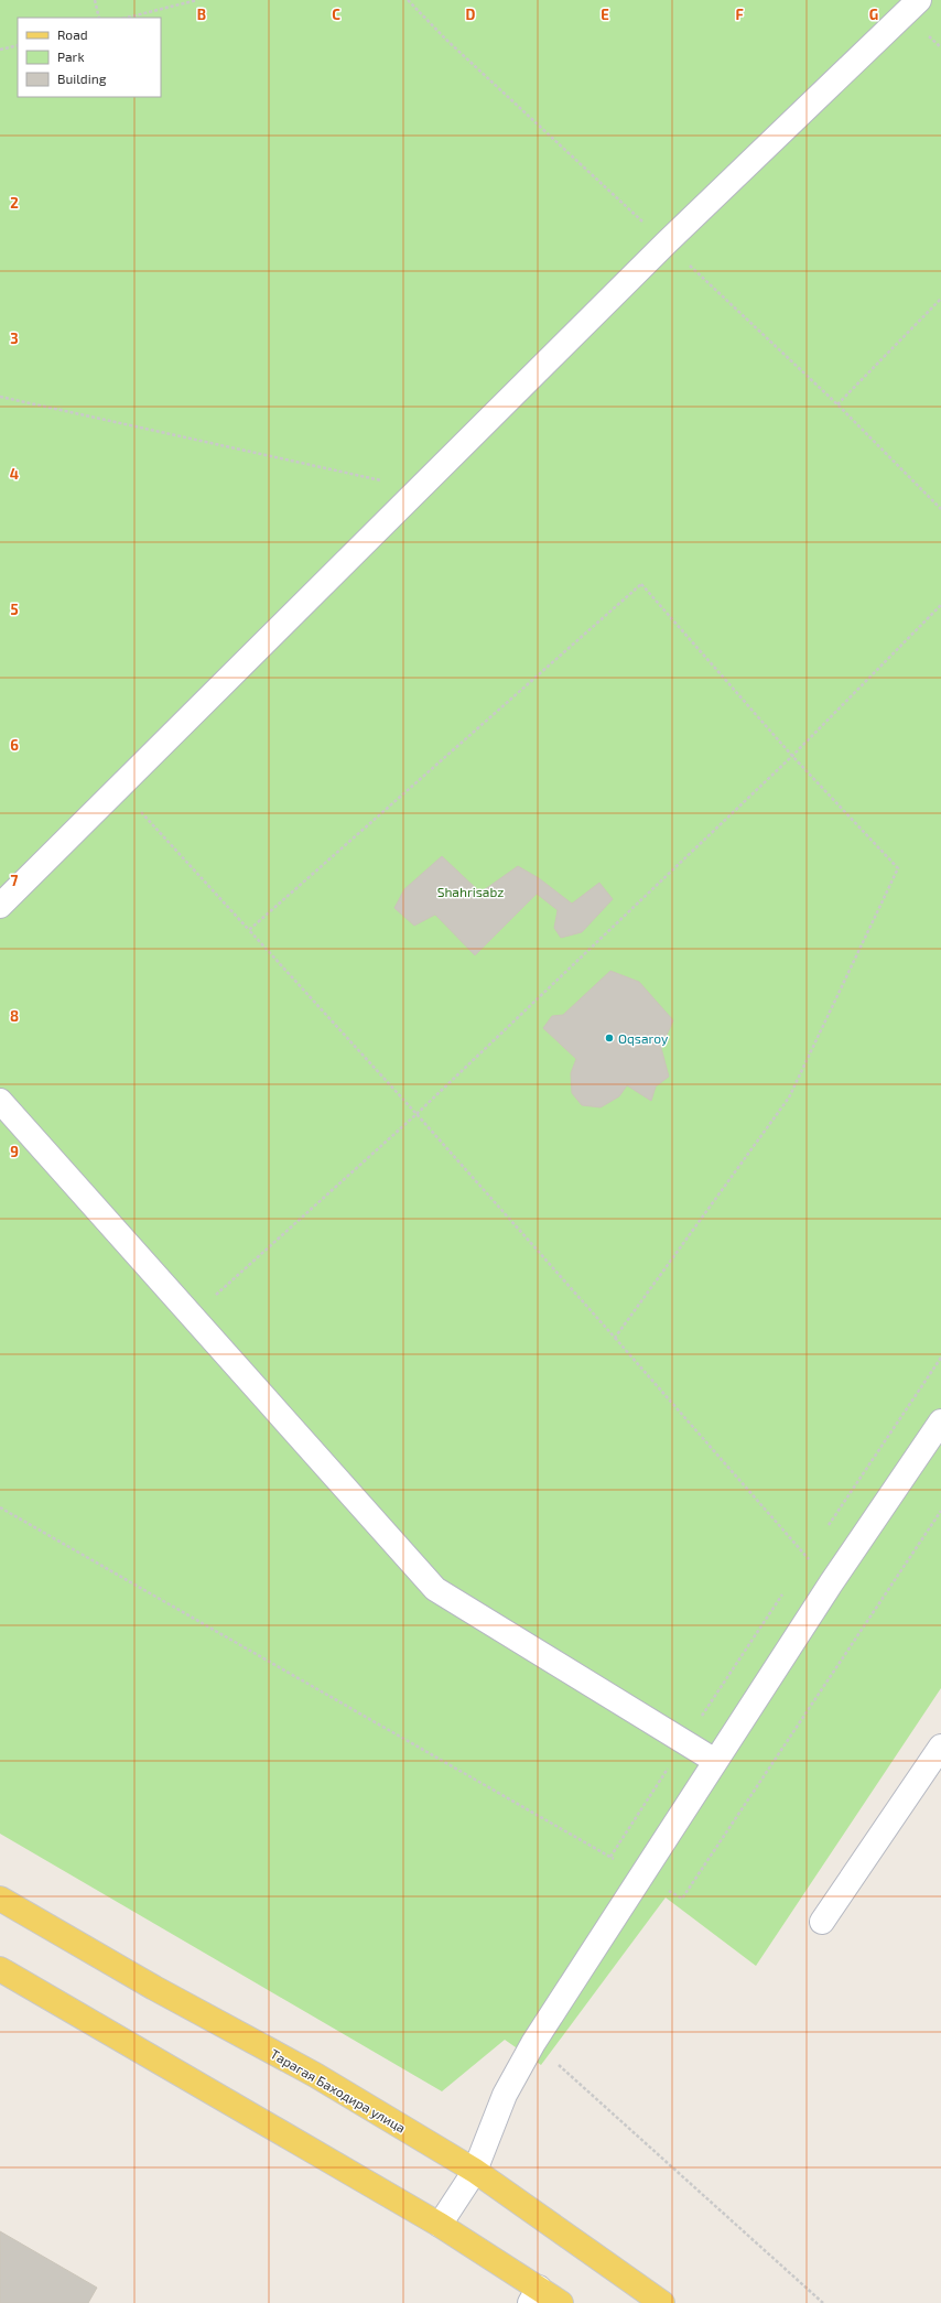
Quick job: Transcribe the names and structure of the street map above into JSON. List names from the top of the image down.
{
  "streets": {
    "main road": ["Тарагая Баходира улица"]
  },
  "parks": ["Shahrisabz"],
  "places": ["Oqsaroy"],
  "legend": ["Road", "Park", "Building"],
  "grid": {
    "columns": [
      "B",
      "C",
      "D",
      "E",
      "F",
      "G"
    ],
    "rows": [
      "2",
      "3",
      "4",
      "5",
      "6",
      "7",
      "8",
      "9"
    ]
  }
}
